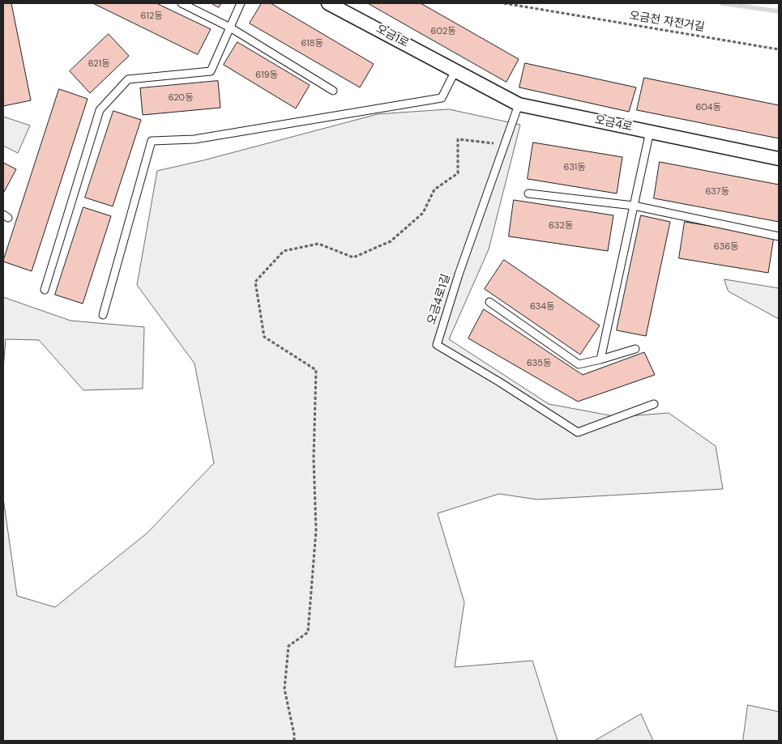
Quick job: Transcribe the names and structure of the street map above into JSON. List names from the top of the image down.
{
  "streets": {
    "street": ["오금1로", "오금4로"],
    "lane": ["오금4로1길"],
    "path": ["오금천 자전거길"]
  },
  "crossings": [
    ["오금1로", "오금4로"],
    ["오금4로", "오금4로1길"]
  ],
  "house_numbers": [
    "612동",
    "602동",
    "618동",
    "621동",
    "619동",
    "620동",
    "604동",
    "631동",
    "637동",
    "632동",
    "636동",
    "634동",
    "635동"
  ]
}
